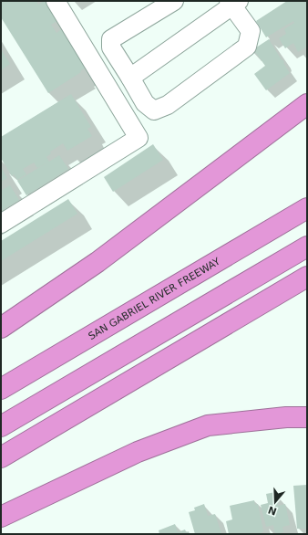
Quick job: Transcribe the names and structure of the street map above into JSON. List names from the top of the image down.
{
  "streets": {
    "highway": ["SAN GABRIEL RIVER FREEWAY"]
  },
  "north": "bottom"
}
